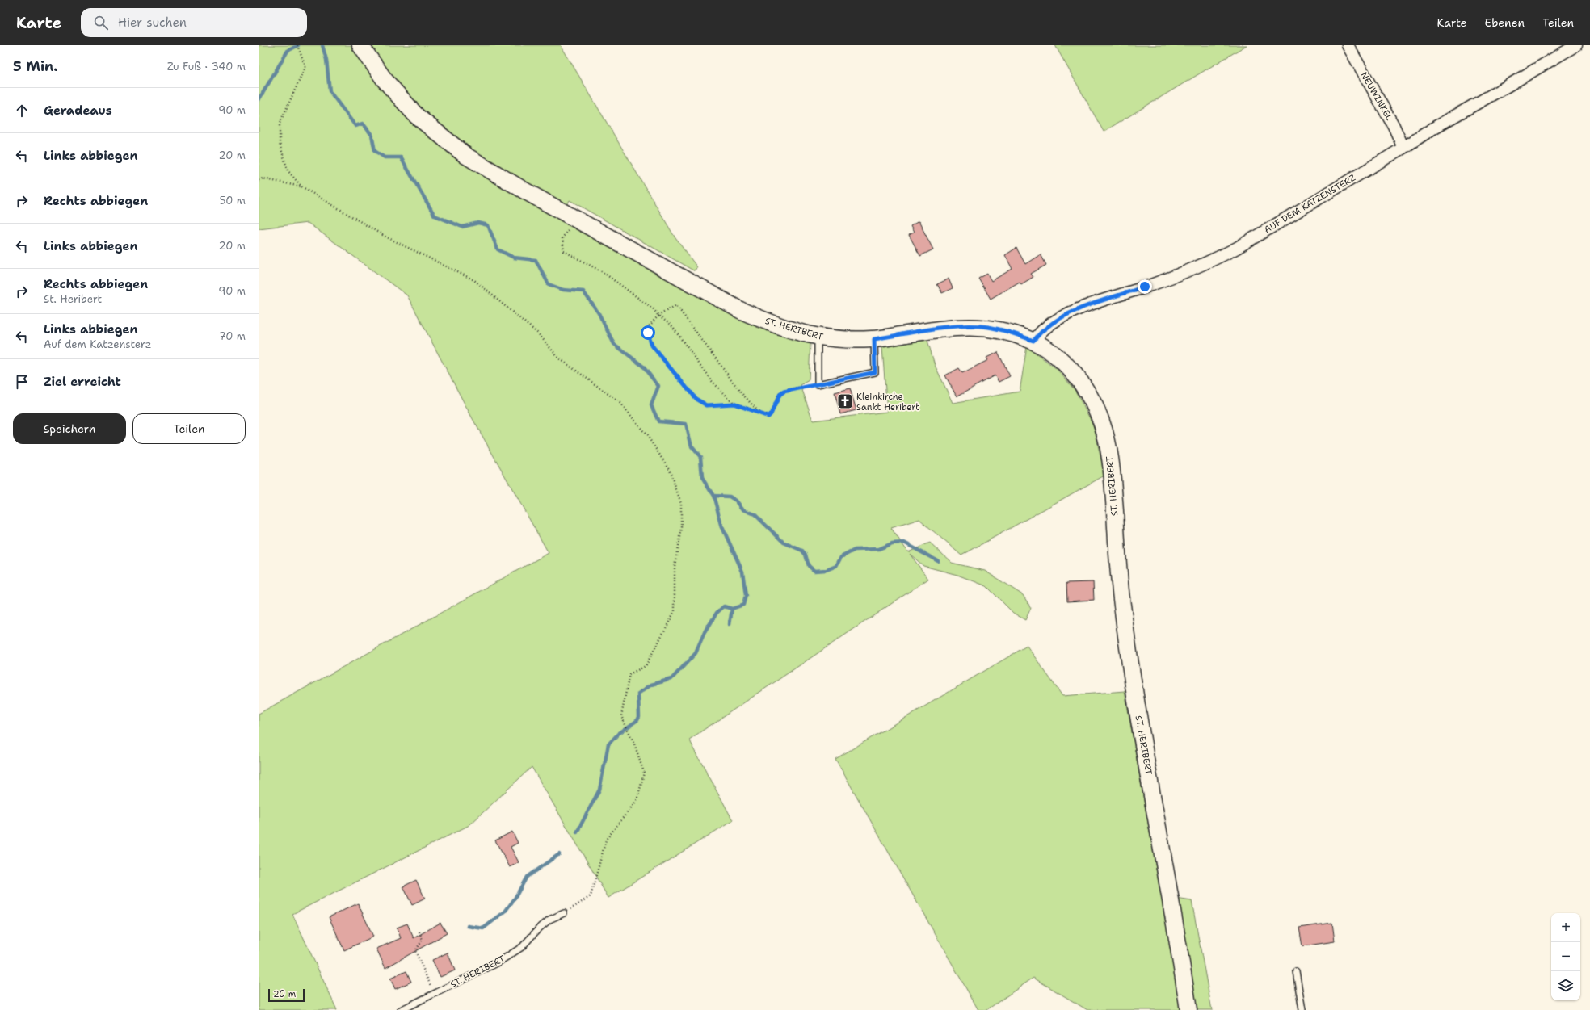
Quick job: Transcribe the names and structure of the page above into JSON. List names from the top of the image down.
{
  "streets": {
    "street": ["NEUWINKEL", "AUF DEM KATZENSTERZ", "ST. HERIBERT"]
  },
  "crossings": [
    ["NEUWINKEL", "AUF DEM KATZENSTERZ"],
    ["AUF DEM KATZENSTERZ", "ST. HERIBERT"]
  ],
  "places": {
    "church": ["Kleinkirche Sankt Heribert"]
  },
  "scale_bar": "20 m",
  "page": {
    "header": "Karte",
    "search": "Hier suchen",
    "nav": ["Karte", "Ebenen", "Teilen"],
    "heading": ["5 Min.", "Zu Fuß · 340 m"],
    "list": [
      ["Geradeaus", "90 m"],
      ["Links abbiegen", "20 m"],
      ["Rechts abbiegen", "50 m"],
      ["Links abbiegen", "20 m"],
      ["Rechts abbiegen", "St. Heribert", "90 m"],
      ["Links abbiegen", "Auf dem Katzensterz", "70 m"],
      "Ziel erreicht"
    ],
    "buttons": ["Speichern", "Teilen"],
    "map_buttons": ["+", "−"],
    "scale": "20 m"
  }
}
